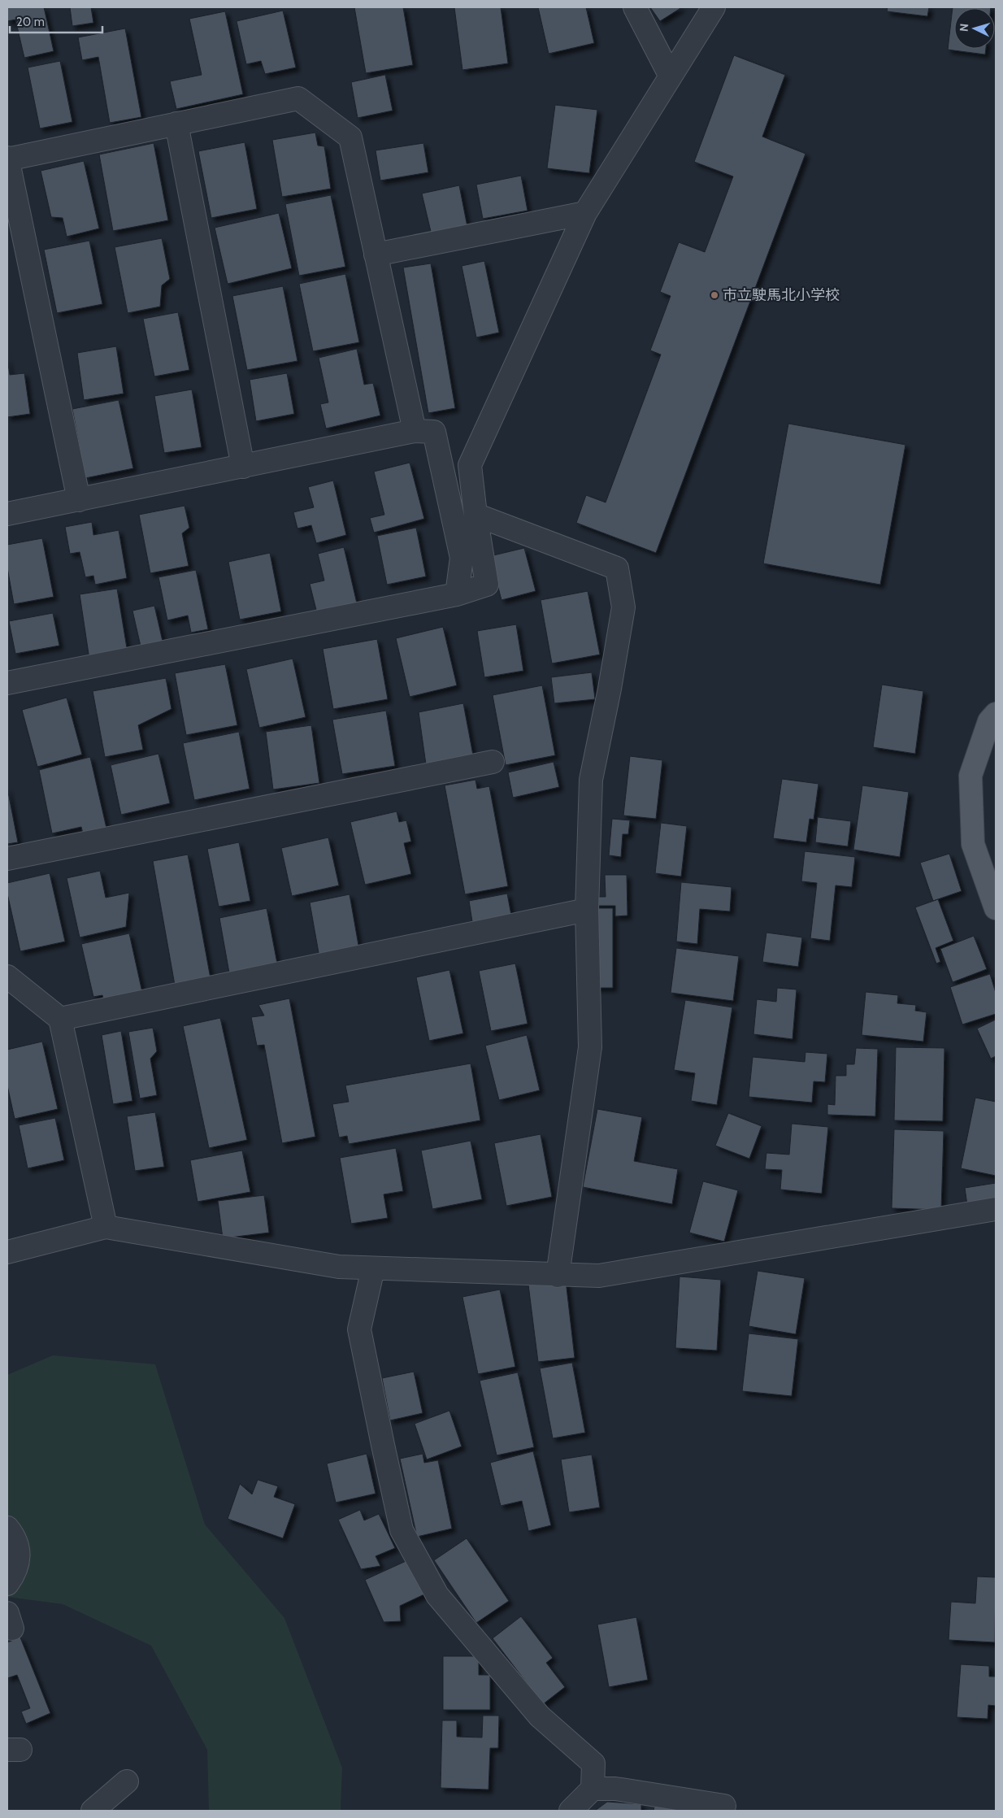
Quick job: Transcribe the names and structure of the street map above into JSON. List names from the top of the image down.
{
  "places": ["市立駛馬北小学校"],
  "scale_bar": "20 m",
  "north": "left"
}
